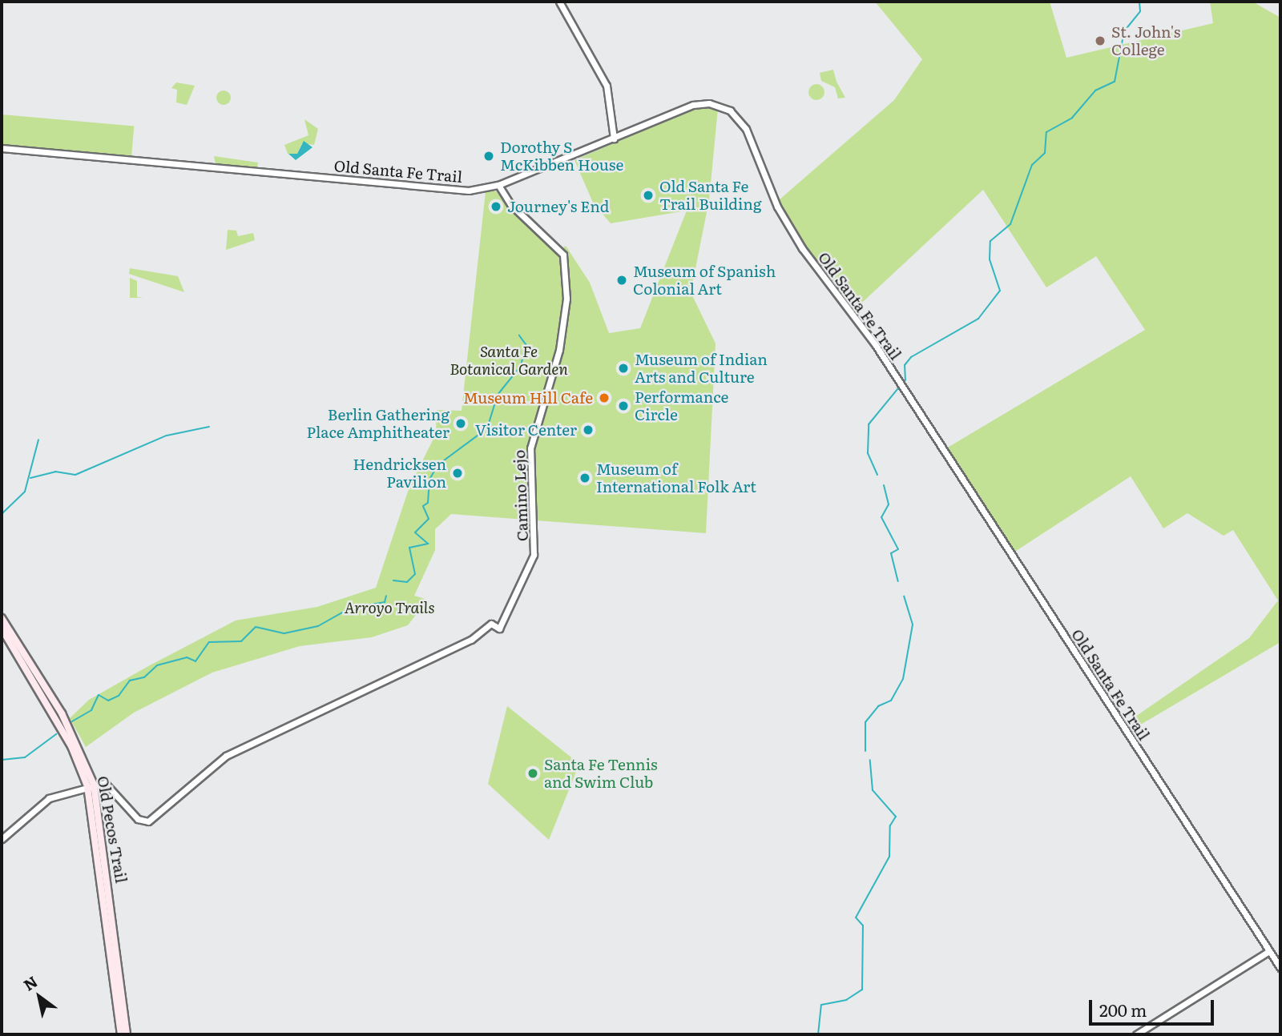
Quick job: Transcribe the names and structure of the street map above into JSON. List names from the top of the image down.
{
  "streets": {
    "main road": ["Old Pecos Trail"],
    "street": ["Old Santa Fe Trail", "Camino Lejo"]
  },
  "crossings": [
    ["Old Santa Fe Trail", "Camino Lejo"],
    ["Camino Lejo", "Old Pecos Trail"]
  ],
  "parks": ["Santa Fe Botanical Garden", "Arroyo Trails"],
  "places": [
    "St. John's College",
    "Dorothy S McKibben House",
    "Old Santa Fe Trail Building",
    "Journey's End",
    "Museum of Spanish Colonial Art",
    "Museum of Indian Arts and Culture",
    "Museum Hill Cafe",
    "Performance Circle",
    "Berlin Gathering Place Amphitheater",
    "Visitor Center",
    "Hendricksen Pavilion",
    "Museum of International Folk Art",
    "Santa Fe Tennis and Swim Club"
  ],
  "scale_bar": "200 m",
  "north": "top left"
}
